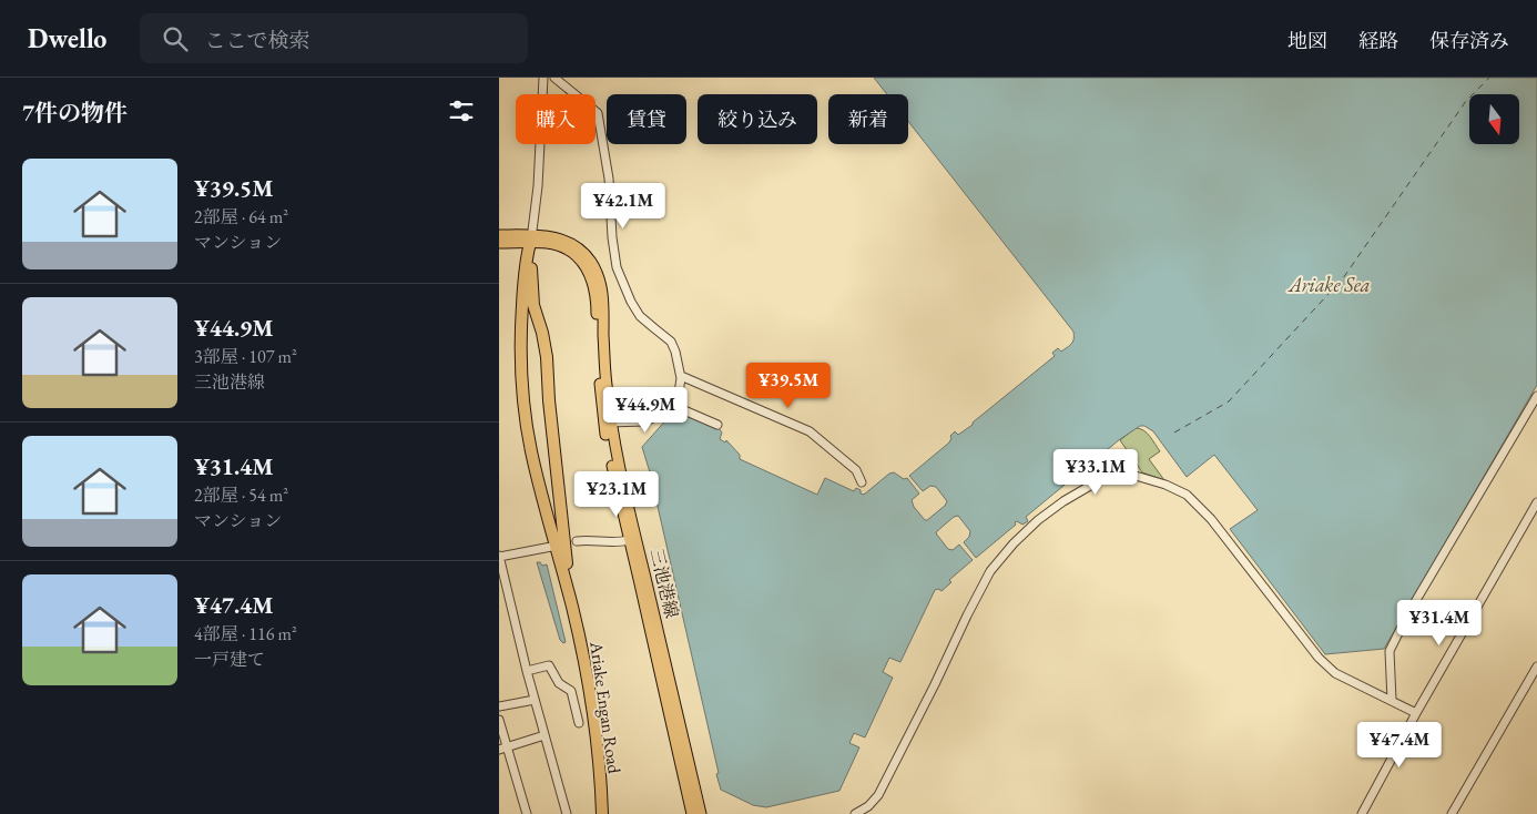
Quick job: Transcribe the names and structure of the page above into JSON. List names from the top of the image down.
{
  "streets": {
    "highway": ["Ariake Engan Road"],
    "main road": ["三池港線"]
  },
  "water": ["Ariake Sea"],
  "north": "bottom",
  "page": {
    "header": "Dwello",
    "search": "ここで検索",
    "nav": ["地図", "経路", "保存済み"],
    "heading": "7件の物件",
    "chip": [
      "購入",
      "賃貸",
      "絞り込み",
      "新着"
    ],
    "list": [
      {
        "name": "¥39.5M",
        "note": "2部屋 · 64 m² · マンション"
      },
      {
        "name": "¥44.9M",
        "note": "3部屋 · 107 m² · 三池港線"
      },
      {
        "name": "¥31.4M",
        "note": "2部屋 · 54 m² · マンション"
      },
      {
        "name": "¥47.4M",
        "note": "4部屋 · 116 m² · 一戸建て"
      }
    ],
    "price": [
      "¥42.1M",
      "¥39.5M",
      "¥44.9M",
      "¥33.1M",
      "¥23.1M",
      "¥31.4M",
      "¥47.4M"
    ]
  }
}
